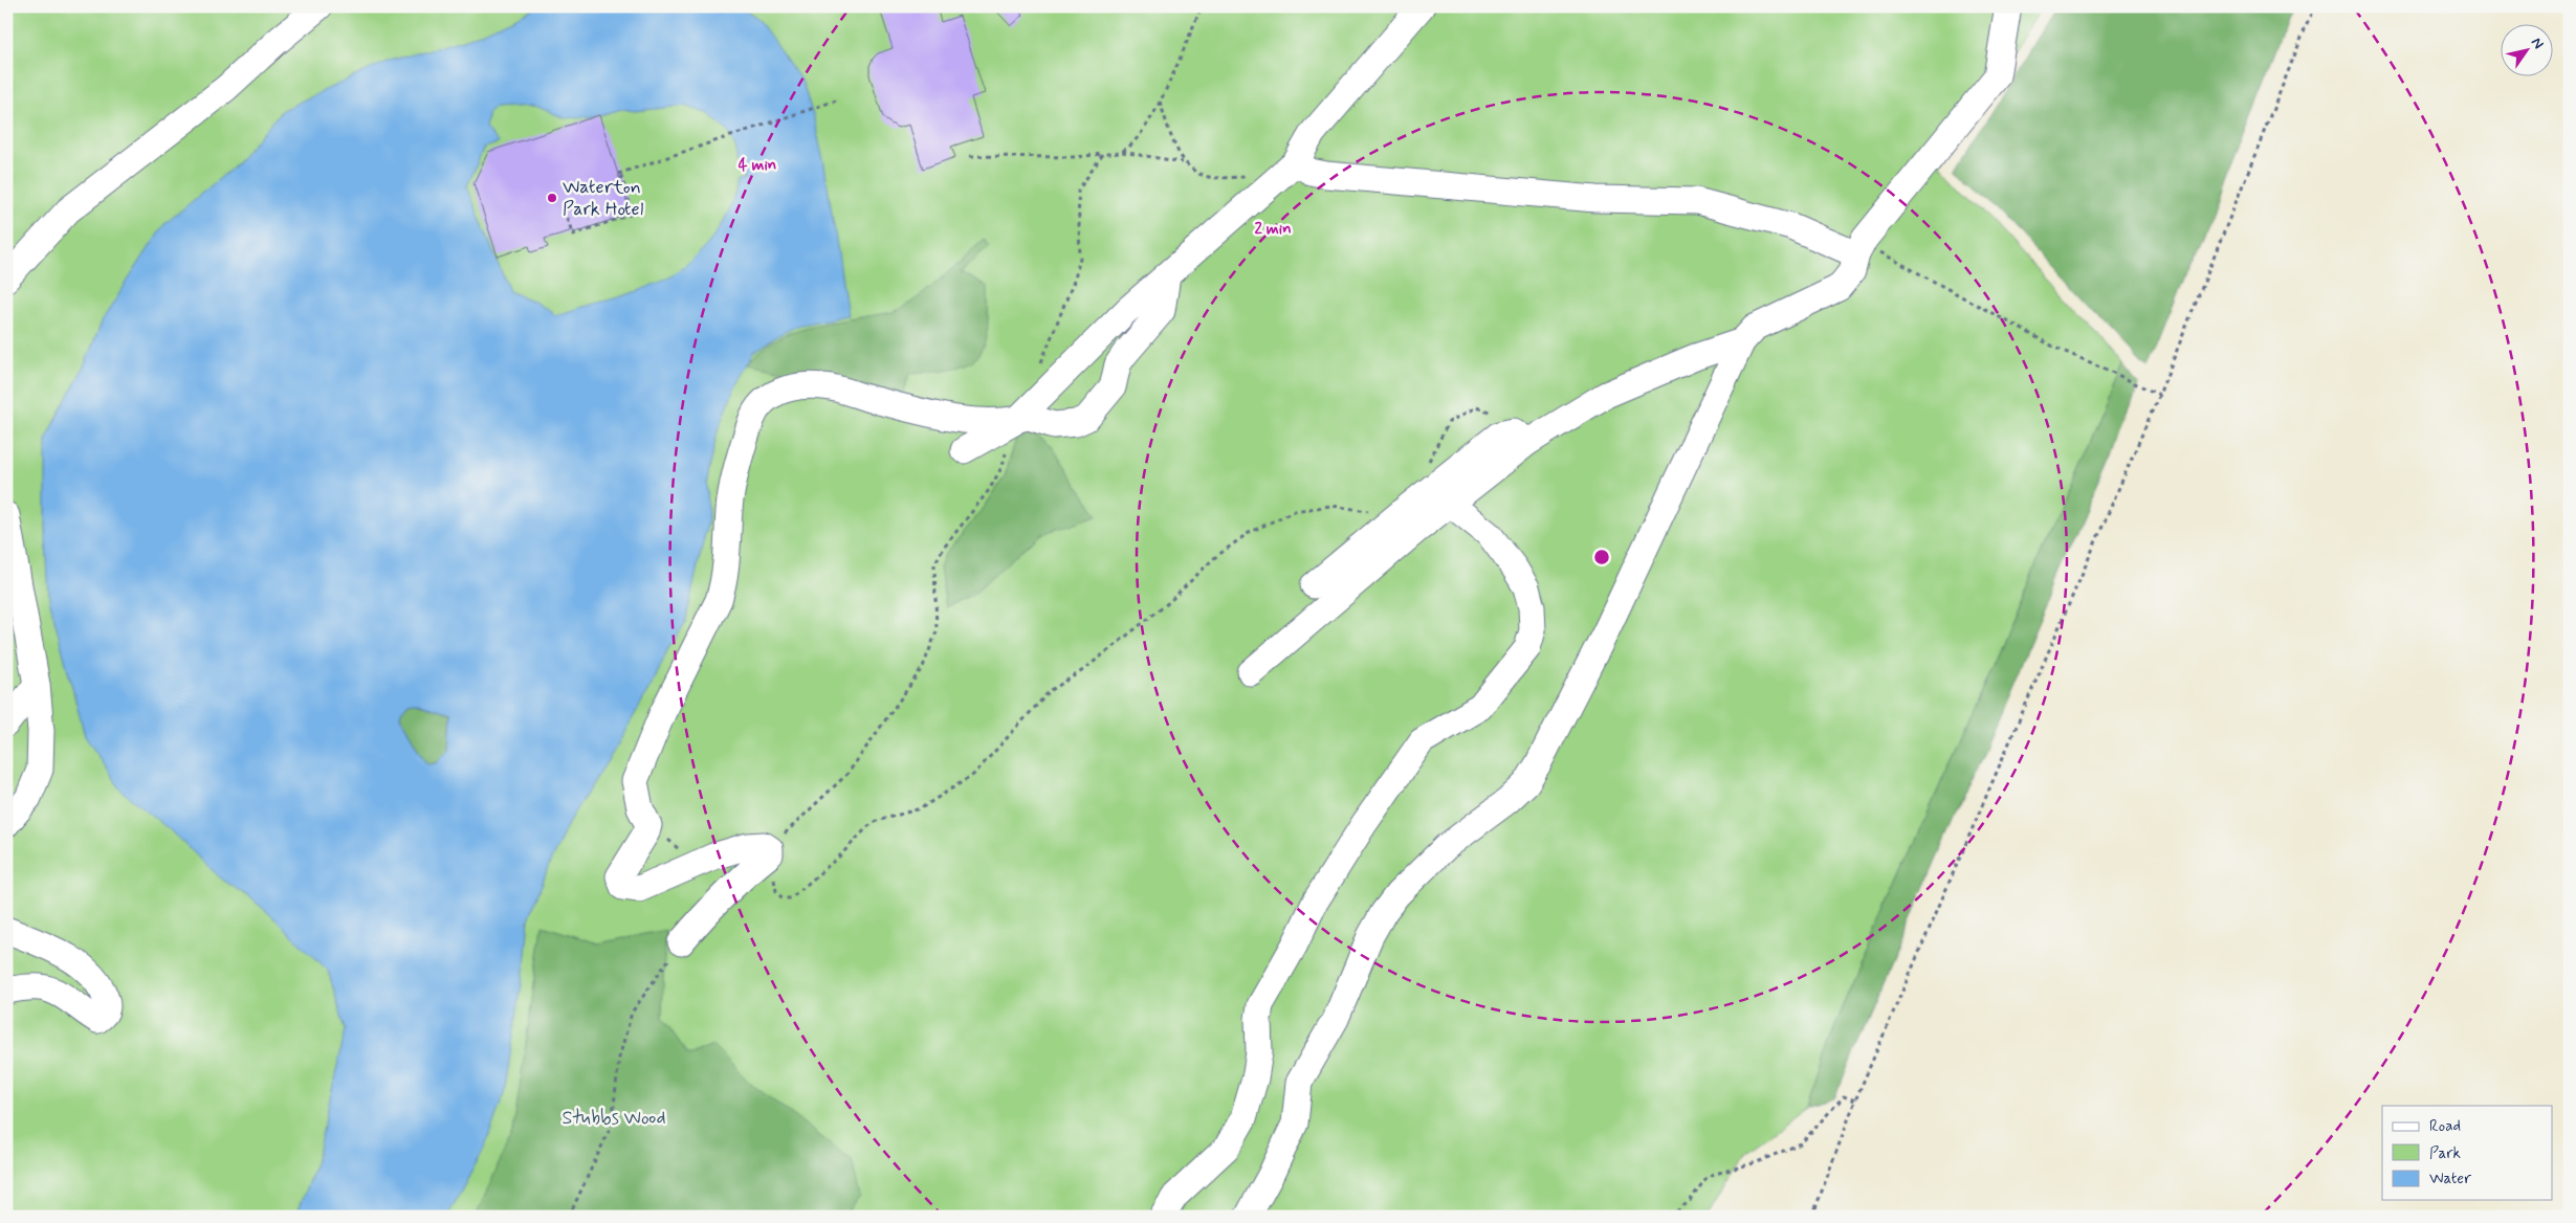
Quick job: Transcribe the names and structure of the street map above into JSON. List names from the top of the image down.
{
  "parks": ["Stubbs Wood"],
  "places": ["Waterton Park Hotel"],
  "legend": ["Road", "Park", "Water"],
  "north": "top right",
  "rings": ["4 min", "2 min"]
}
